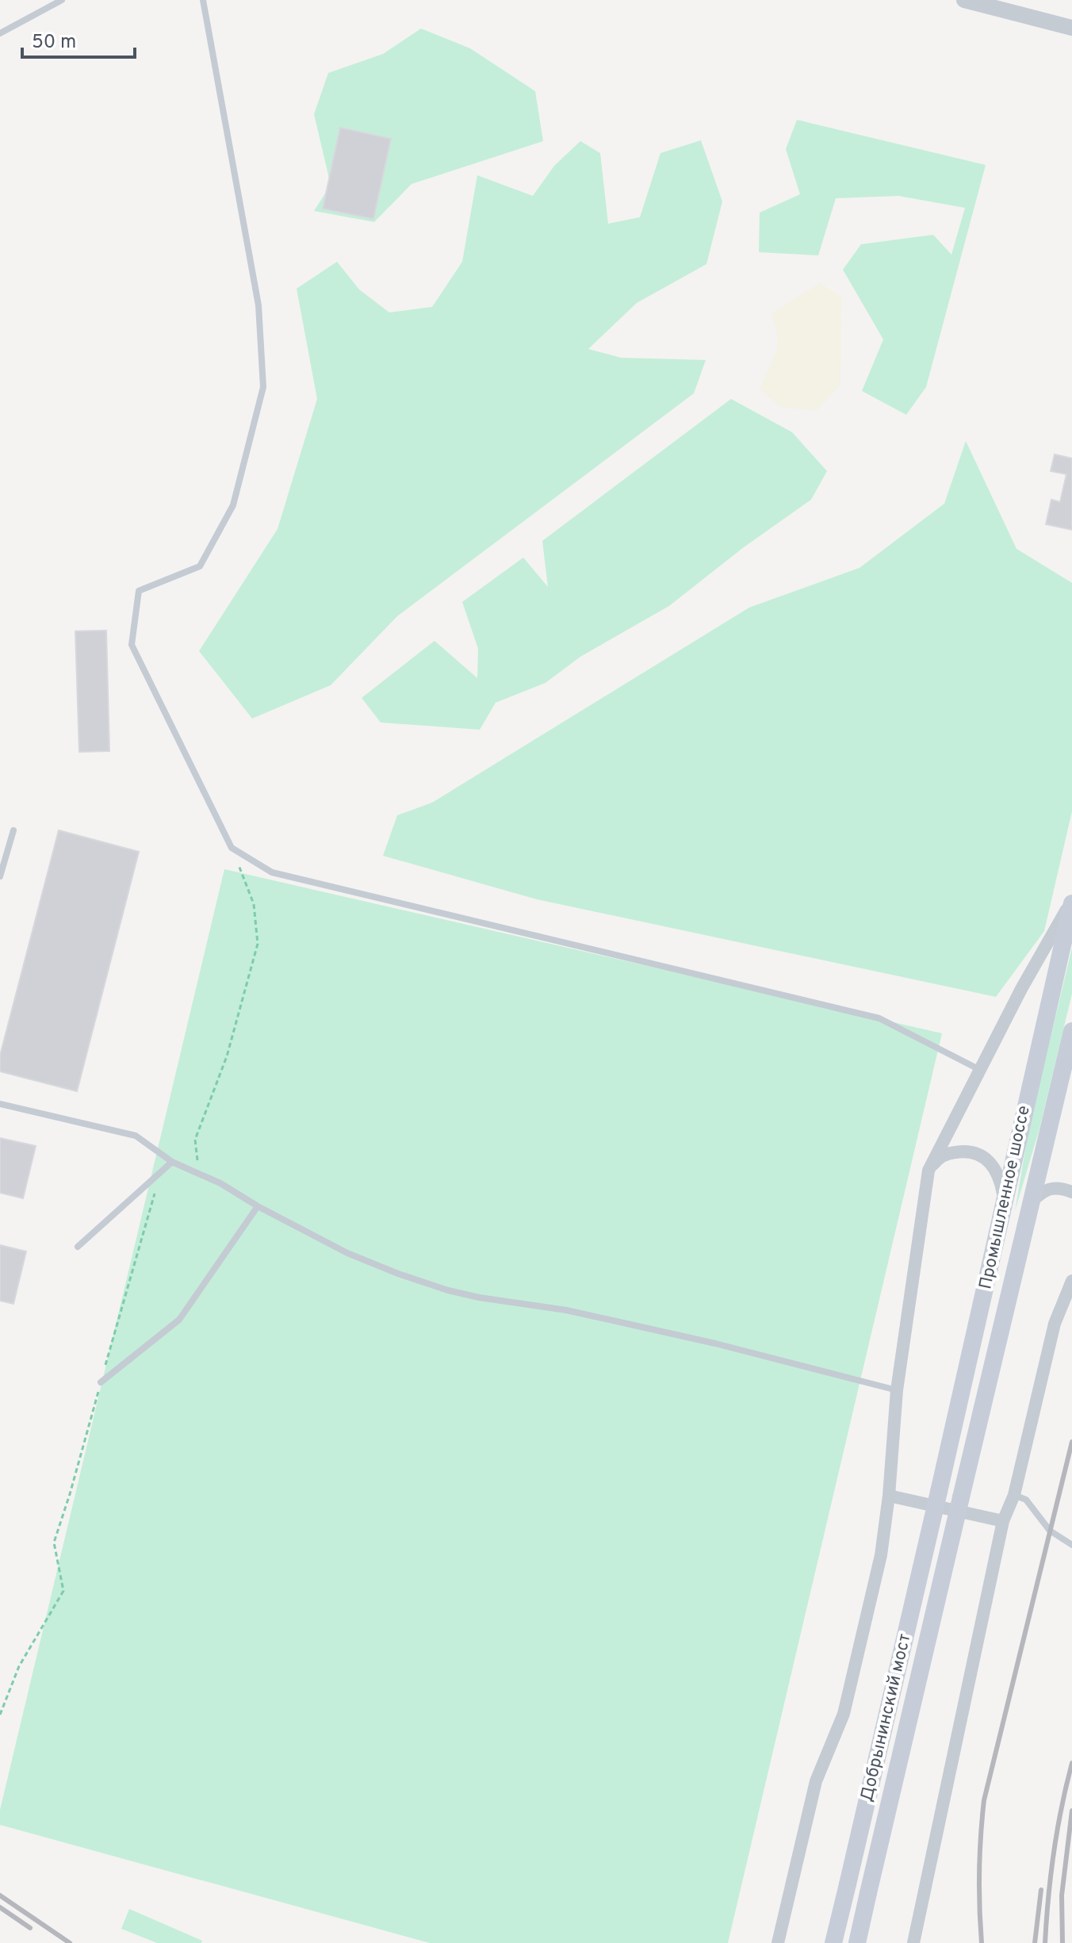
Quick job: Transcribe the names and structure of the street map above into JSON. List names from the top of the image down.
{
  "streets": {
    "main road": ["Промышленное шоссе", "Добрынинский мост"]
  },
  "crossings": [
    ["Промышленное шоссе", "Добрынинский мост"]
  ],
  "scale_bar": "50 m"
}
